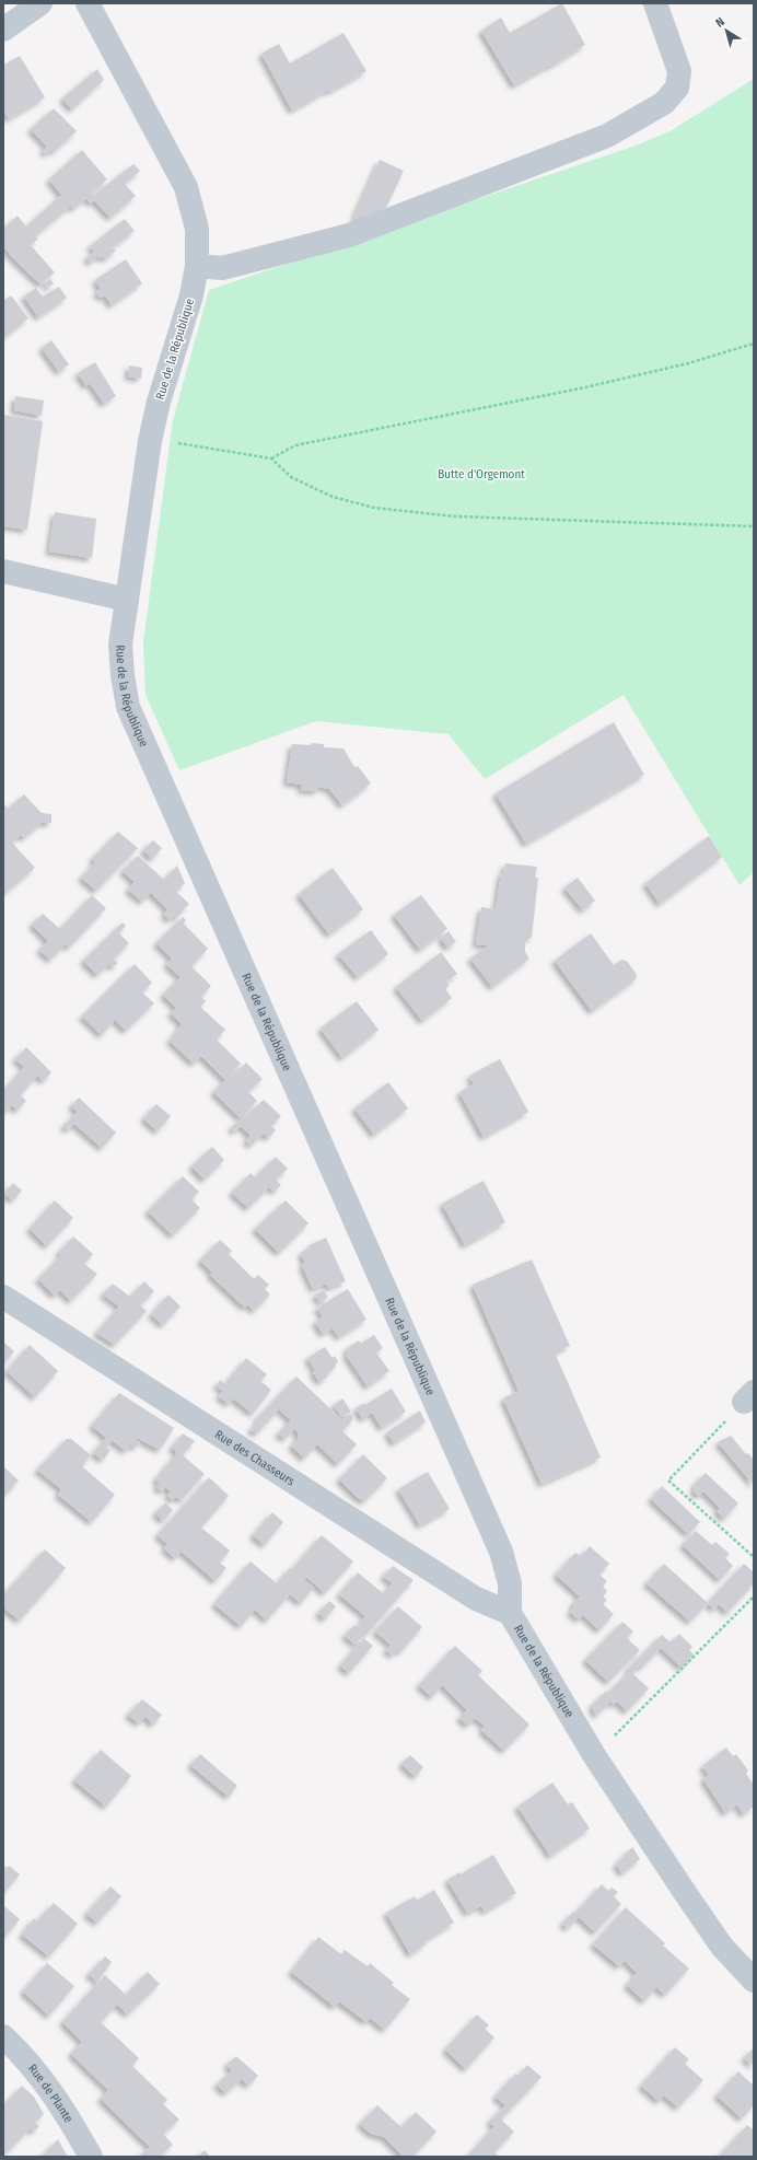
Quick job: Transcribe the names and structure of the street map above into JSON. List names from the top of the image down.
{
  "streets": {
    "street": ["Rue de la République", "Rue des Chasseurs", "Rue de Plante"]
  },
  "crossings": [
    ["Rue de la République", "Rue des Chasseurs"]
  ],
  "parks": ["Butte d'Orgemont"],
  "north": "top left"
}
